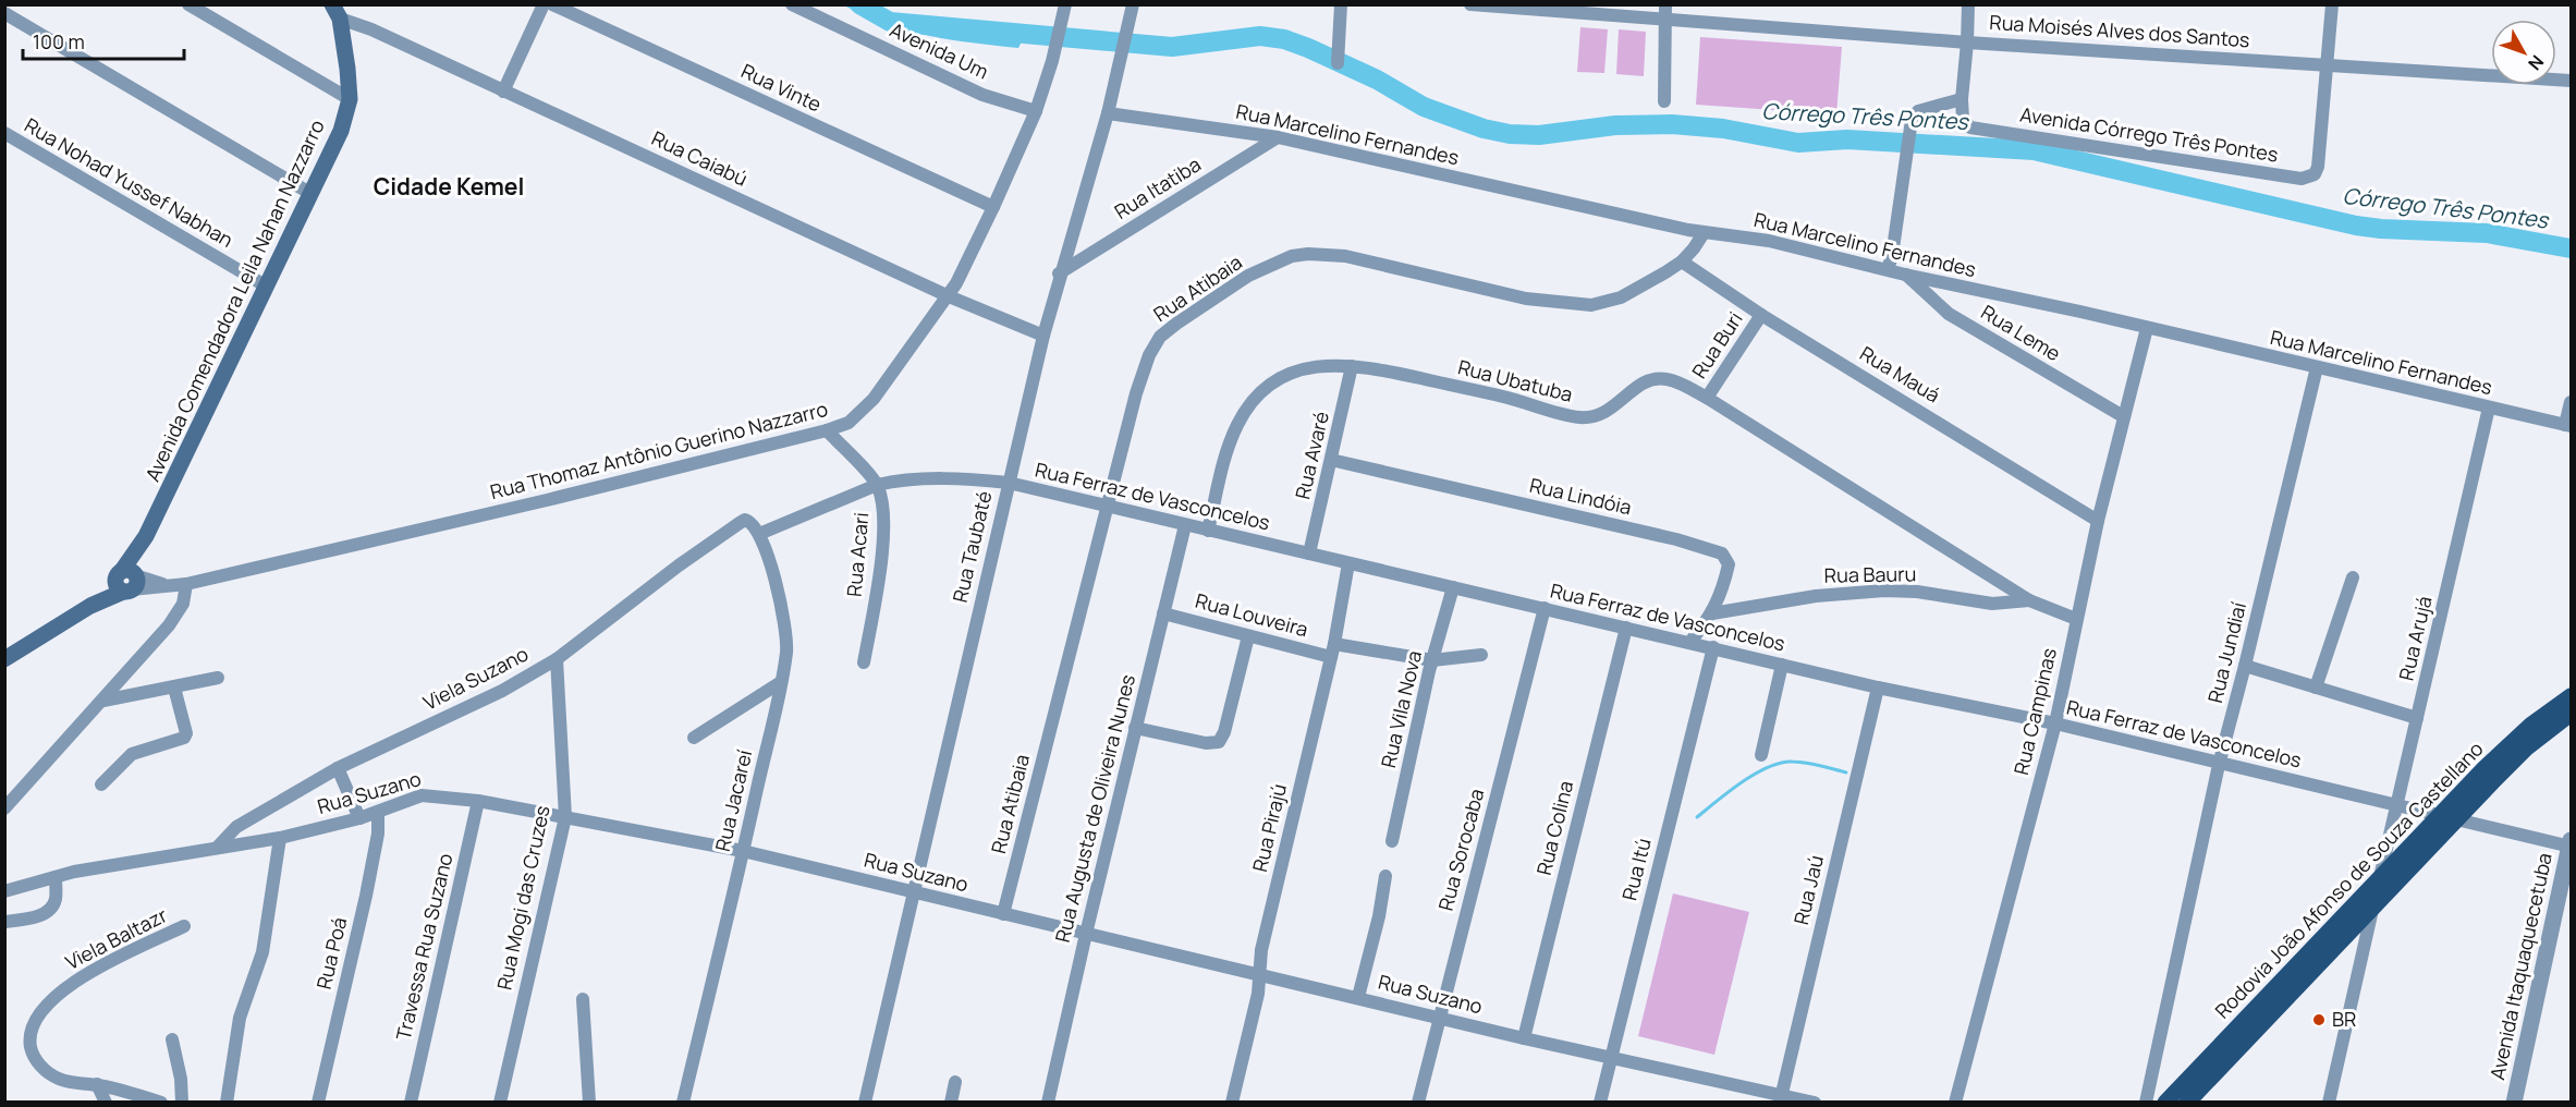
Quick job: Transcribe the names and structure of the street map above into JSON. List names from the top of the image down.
{
  "streets": {
    "main road": ["Avenida Comendadora Leila Nahan Nazzarro", "Rodovia João Afonso de Souza Castellano"],
    "street": [
      "Rua Moisés Alves dos Santos",
      "Avenida Um",
      "Rua Vinte",
      "Rua Marcelino Fernandes",
      "Avenida Córrego Três Pontes",
      "Rua Caiabú",
      "Rua Nohad Yussef Nabhan",
      "Rua Itatiba",
      "Rua Atibaia",
      "Rua Leme",
      "Rua Buri",
      "Rua Mauá",
      "Rua Ubatuba",
      "Rua Thomaz Antônio Guerino Nazzarro",
      "Rua Avaré",
      "Rua Ferraz de Vasconcelos",
      "Rua Lindóia",
      "Rua Taubaté",
      "Rua Acari",
      "Rua Bauru",
      "Rua Louveira",
      "Rua Arujá",
      "Rua Jundiaí",
      "Viela Suzano",
      "Rua Vila Nova",
      "Rua Campinas",
      "Rua Suzano",
      "Rua Jacareí",
      "Rua Augusta de Oliveira Nunes",
      "Rua Pirajú",
      "Rua Colina",
      "Rua Sorocaba",
      "Rua Itú",
      "Rua Jaú",
      "Rua Mogi das Cruzes",
      "Viela Baltazr",
      "Travessa Rua Suzano",
      "Rua Poá",
      "Avenida Itaquaquecetuba"
    ]
  },
  "crossings": [
    ["Rua Moisés Alves dos Santos", "Avenida Córrego Três Pontes"],
    ["Avenida Um", "Rua Thomaz Antônio Guerino Nazzarro"],
    ["Rua Vinte", "Rua Thomaz Antônio Guerino Nazzarro"],
    ["Rua Marcelino Fernandes", "Rua Itatiba"],
    ["Rua Marcelino Fernandes", "Rua Atibaia"],
    ["Rua Marcelino Fernandes", "Rua Leme"],
    ["Rua Marcelino Fernandes", "Rua Taubaté"],
    ["Rua Marcelino Fernandes", "Rua Arujá"],
    ["Rua Marcelino Fernandes", "Rua Jundiaí"],
    ["Rua Marcelino Fernandes", "Rua Campinas"],
    ["Rua Caiabú", "Avenida Comendadora Leila Nahan Nazzarro"],
    ["Rua Caiabú", "Rua Thomaz Antônio Guerino Nazzarro"],
    ["Rua Caiabú", "Rua Taubaté"],
    ["Rua Nohad Yussef Nabhan", "Avenida Comendadora Leila Nahan Nazzarro"],
    ["Rua Itatiba", "Rua Taubaté"],
    ["Rua Atibaia", "Rua Mauá"],
    ["Rua Atibaia", "Rua Ferraz de Vasconcelos"],
    ["Rua Atibaia", "Rua Suzano"],
    ["Avenida Comendadora Leila Nahan Nazzarro", "Rua Thomaz Antônio Guerino Nazzarro"],
    ["Rua Leme", "Rua Campinas"],
    ["Rua Buri", "Rua Mauá"],
    ["Rua Buri", "Rua Ubatuba"],
    ["Rua Mauá", "Rua Campinas"],
    ["Rua Ubatuba", "Rua Avaré"],
    ["Rua Ubatuba", "Rua Ferraz de Vasconcelos"],
    ["Rua Ubatuba", "Rua Bauru"],
    ["Rua Ubatuba", "Rua Campinas"],
    ["Rua Thomaz Antônio Guerino Nazzarro", "Rua Acari"],
    ["Rua Avaré", "Rua Ferraz de Vasconcelos"],
    ["Rua Avaré", "Rua Lindóia"],
    ["Rua Ferraz de Vasconcelos", "Rua Lindóia"],
    ["Rua Ferraz de Vasconcelos", "Rua Taubaté"],
    ["Rua Ferraz de Vasconcelos", "Rua Acari"],
    ["Rua Ferraz de Vasconcelos", "Rua Arujá"],
    ["Rua Ferraz de Vasconcelos", "Rua Jundiaí"],
    ["Rua Ferraz de Vasconcelos", "Viela Suzano"],
    ["Rua Ferraz de Vasconcelos", "Rua Vila Nova"],
    ["Rua Ferraz de Vasconcelos", "Rua Campinas"],
    ["Rua Ferraz de Vasconcelos", "Rua Jacareí"],
    ["Rua Ferraz de Vasconcelos", "Rua Augusta de Oliveira Nunes"],
    ["Rua Ferraz de Vasconcelos", "Rua Pirajú"],
    ["Rua Ferraz de Vasconcelos", "Rua Colina"],
    ["Rua Ferraz de Vasconcelos", "Rua Sorocaba"],
    ["Rua Ferraz de Vasconcelos", "Rua Itú"],
    ["Rua Ferraz de Vasconcelos", "Rodovia João Afonso de Souza Castellano"],
    ["Rua Ferraz de Vasconcelos", "Rua Jaú"],
    ["Rua Ferraz de Vasconcelos", "Avenida Itaquaquecetuba"],
    ["Rua Lindóia", "Rua Bauru"],
    ["Rua Taubaté", "Rua Suzano"],
    ["Rua Louveira", "Rua Vila Nova"],
    ["Rua Louveira", "Rua Augusta de Oliveira Nunes"],
    ["Rua Louveira", "Rua Pirajú"],
    ["Rua Arujá", "Rodovia João Afonso de Souza Castellano"],
    ["Viela Suzano", "Rua Suzano"],
    ["Viela Suzano", "Rua Jacareí"],
    ["Viela Suzano", "Rua Mogi das Cruzes"],
    ["Rua Suzano", "Rua Jacareí"],
    ["Rua Suzano", "Rua Augusta de Oliveira Nunes"],
    ["Rua Suzano", "Rua Pirajú"],
    ["Rua Suzano", "Rua Colina"],
    ["Rua Suzano", "Rua Sorocaba"],
    ["Rua Suzano", "Rua Itú"],
    ["Rua Suzano", "Rua Jaú"],
    ["Rua Suzano", "Rua Mogi das Cruzes"],
    ["Rua Suzano", "Travessa Rua Suzano"],
    ["Rua Suzano", "Rua Poá"]
  ],
  "districts": ["Cidade Kemel"],
  "water": ["Córrego Três Pontes"],
  "places": ["BR"],
  "scale_bar": "100 m",
  "north": "bottom right"
}
